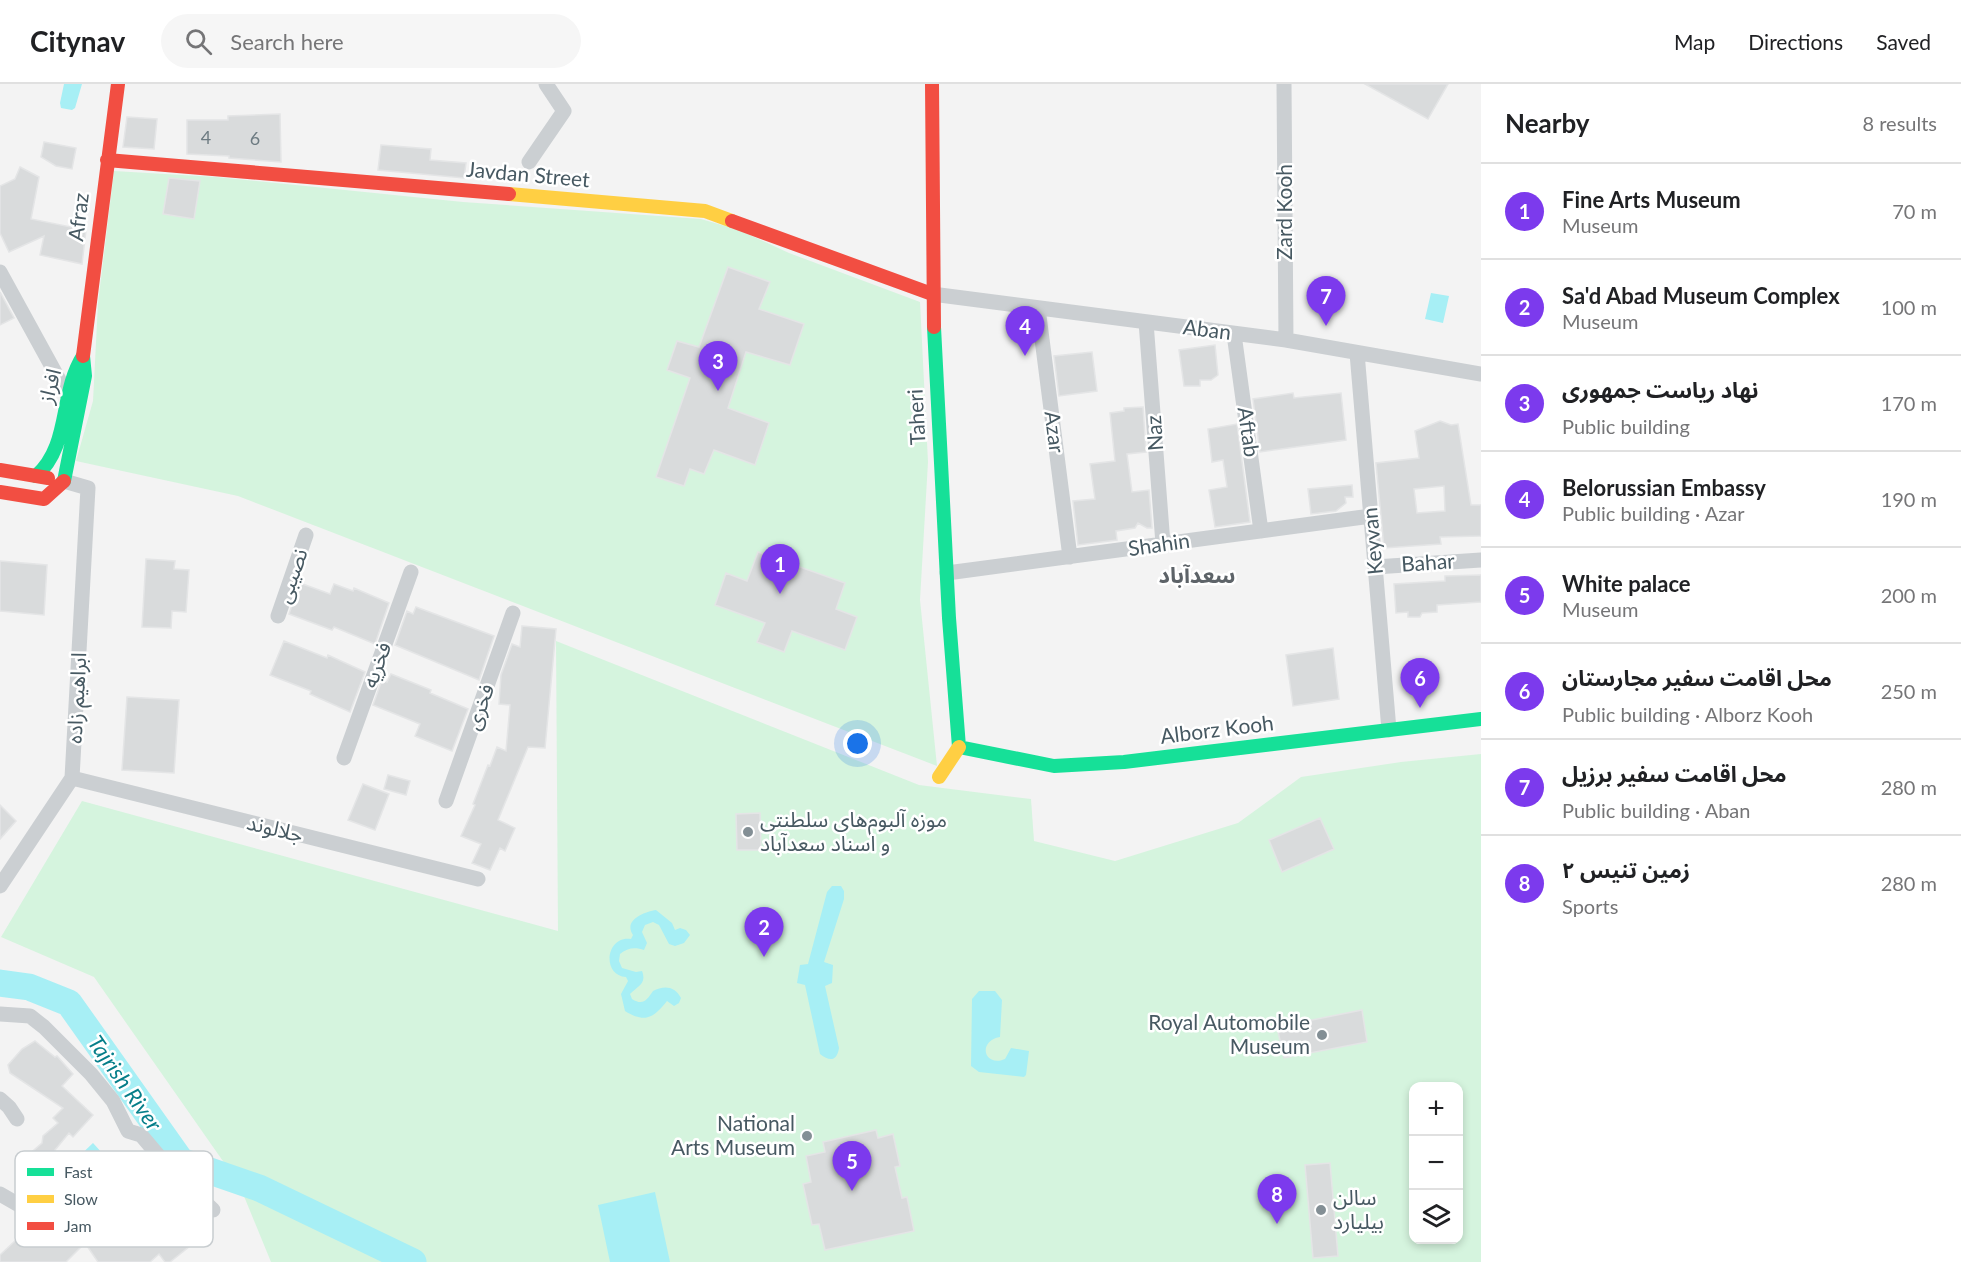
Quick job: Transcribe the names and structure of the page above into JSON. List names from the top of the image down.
{
  "streets": {
    "street": [
      "Javdan Street",
      "Zard Kooh",
      "Afraz",
      "Aban",
      "افراز",
      "Taheri",
      "Azar",
      "Aftab",
      "Naz",
      "Keyvan",
      "Shahin",
      "Bahar",
      "نصیبی",
      "فخریه",
      "ابراهیم زاده",
      "فخری",
      "Alborz Kooh",
      "جلالوند"
    ]
  },
  "crossings": [
    ["Javdan Street", "Afraz"],
    ["Javdan Street", "Aban"],
    ["Javdan Street", "Taheri"],
    ["Zard Kooh", "Aban"],
    ["Afraz", "افراز"],
    ["Aban", "Taheri"],
    ["Aban", "Azar"],
    ["Aban", "Aftab"],
    ["Aban", "Naz"],
    ["Aban", "Keyvan"],
    ["افراز", "ابراهیم زاده"],
    ["Taheri", "Shahin"],
    ["Taheri", "Alborz Kooh"],
    ["Azar", "Shahin"],
    ["Aftab", "Shahin"],
    ["Naz", "Shahin"],
    ["Keyvan", "Shahin"],
    ["Keyvan", "Bahar"],
    ["Keyvan", "Alborz Kooh"],
    ["ابراهیم زاده", "جلالوند"]
  ],
  "districts": ["سعدآباد"],
  "water": ["Tajrish River"],
  "places": [
    "موزه آلبوم‌های سلطنتی و اسناد سعدآباد",
    "Royal Automobile Museum",
    "National Arts Museum",
    "سالن بیلیارد"
  ],
  "house_numbers": ["4", "6"],
  "legend": ["Fast", "Slow", "Jam"],
  "page": {
    "header": "Citynav",
    "search": "Search here",
    "nav": ["Map", "Directions", "Saved"],
    "heading": ["Nearby", "8 results"],
    "list": [
      {
        "mark": "1",
        "name": "Fine Arts Museum",
        "note": "Museum",
        "value": "70 m"
      },
      {
        "mark": "2",
        "name": "Sa'd Abad Museum Complex",
        "note": "Museum",
        "value": "100 m"
      },
      {
        "mark": "3",
        "name": "نهاد ریاست جمهوری",
        "note": "Public building",
        "value": "170 m"
      },
      {
        "mark": "4",
        "name": "Belorussian Embassy",
        "note": "Public building · Azar",
        "value": "190 m"
      },
      {
        "mark": "5",
        "name": "White palace",
        "note": "Museum",
        "value": "200 m"
      },
      {
        "mark": "6",
        "name": "محل اقامت سفیر مجارستان",
        "note": "Public building · Alborz Kooh",
        "value": "250 m"
      },
      {
        "mark": "7",
        "name": "محل اقامت سفیر برزیل",
        "note": "Public building · Aban",
        "value": "280 m"
      },
      {
        "mark": "8",
        "name": "زمین تنیس ۲",
        "note": "Sports",
        "value": "280 m"
      }
    ],
    "pins": [
      "7",
      "4",
      "3",
      "1",
      "6",
      "2",
      "5",
      "8"
    ],
    "map_buttons": ["+", "−"]
  }
}
